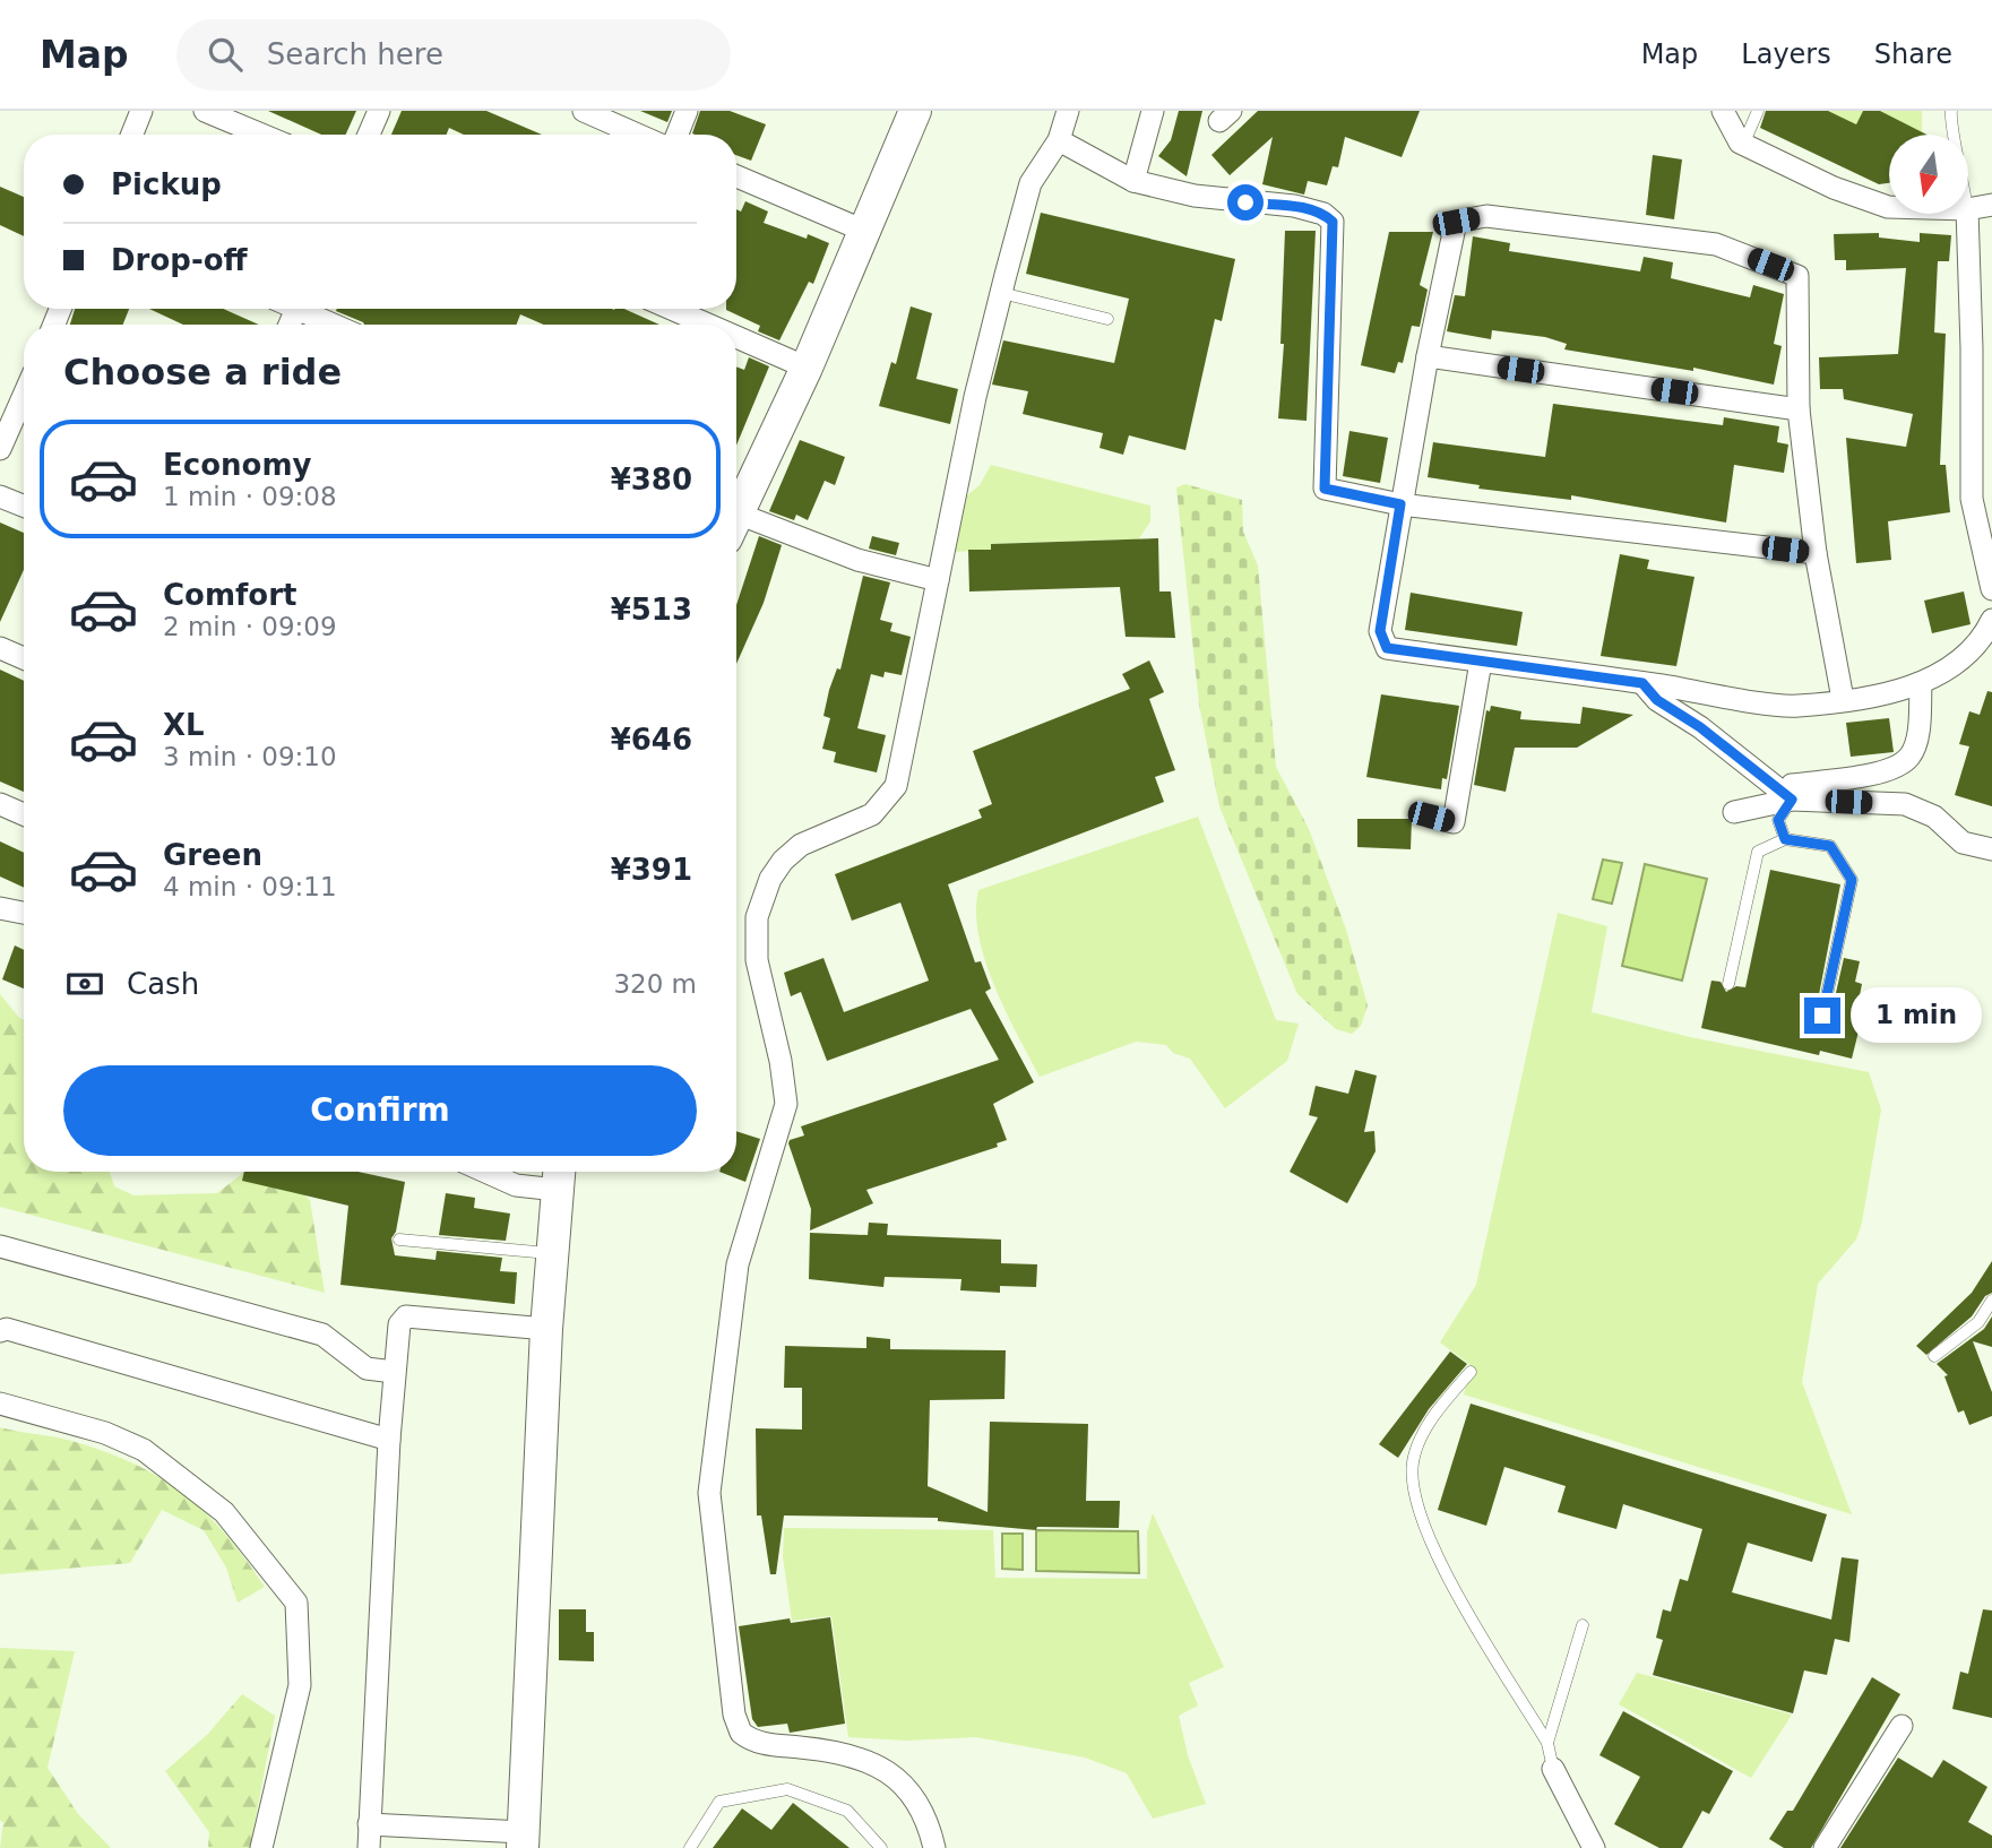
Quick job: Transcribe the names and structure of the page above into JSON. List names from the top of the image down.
{
  "north": "bottom",
  "page": {
    "header": "Map",
    "search": "Search here",
    "nav": ["Map", "Layers", "Share"],
    "banner": ["Pickup", "Drop-off"],
    "heading": "Choose a ride",
    "list": [
      {
        "name": "Economy",
        "note": "1 min · 09:08",
        "value": "¥380"
      },
      {
        "name": "Comfort",
        "note": "2 min · 09:09",
        "value": "¥513"
      },
      {
        "name": "XL",
        "note": "3 min · 09:10",
        "value": "¥646"
      },
      {
        "name": "Green",
        "note": "4 min · 09:11",
        "value": "¥391"
      }
    ],
    "pay": ["Cash", "320 m"],
    "bubble": "1 min",
    "buttons": "Confirm"
  }
}
